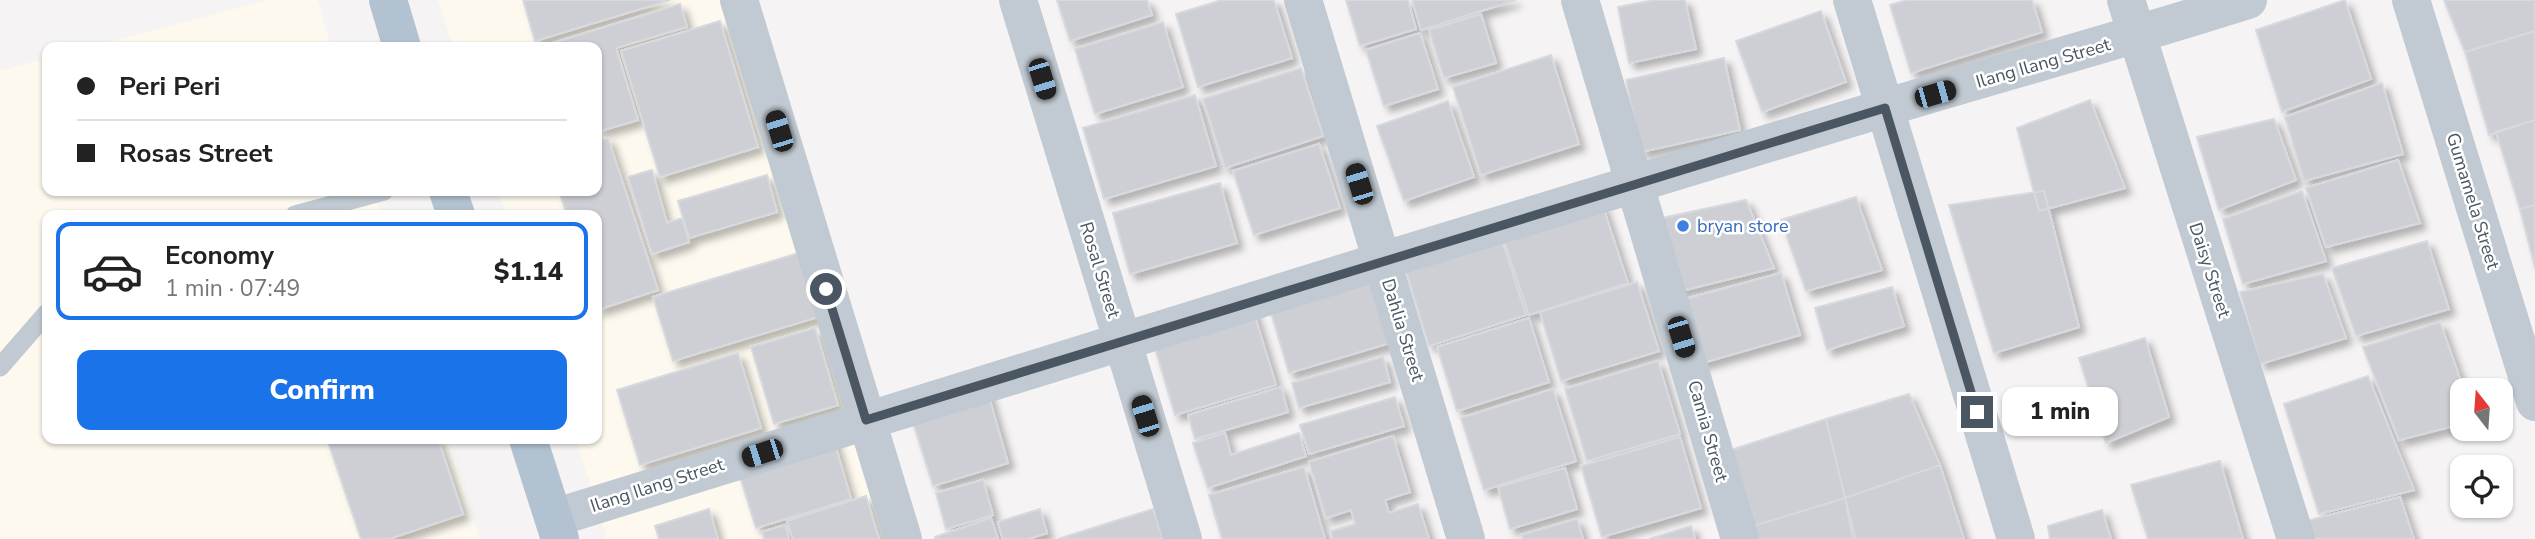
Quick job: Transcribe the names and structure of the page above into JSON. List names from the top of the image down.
{
  "streets": {
    "street": [
      "Ilang Ilang Street",
      "Gumamela Street",
      "Rosal Street",
      "Daisy Street",
      "Dahlia Street",
      "Camia Street"
    ]
  },
  "crossings": [
    ["Ilang Ilang Street", "Rosal Street"],
    ["Ilang Ilang Street", "Daisy Street"],
    ["Ilang Ilang Street", "Dahlia Street"],
    ["Ilang Ilang Street", "Camia Street"]
  ],
  "places": ["bryan store"],
  "north": "top",
  "page": {
    "banner": ["Peri Peri", "Rosas Street"],
    "list": [
      {
        "name": "Economy",
        "note": "1 min · 07:49",
        "value": "$1.14"
      }
    ],
    "buttons": "Confirm",
    "bubble": "1 min"
  }
}
